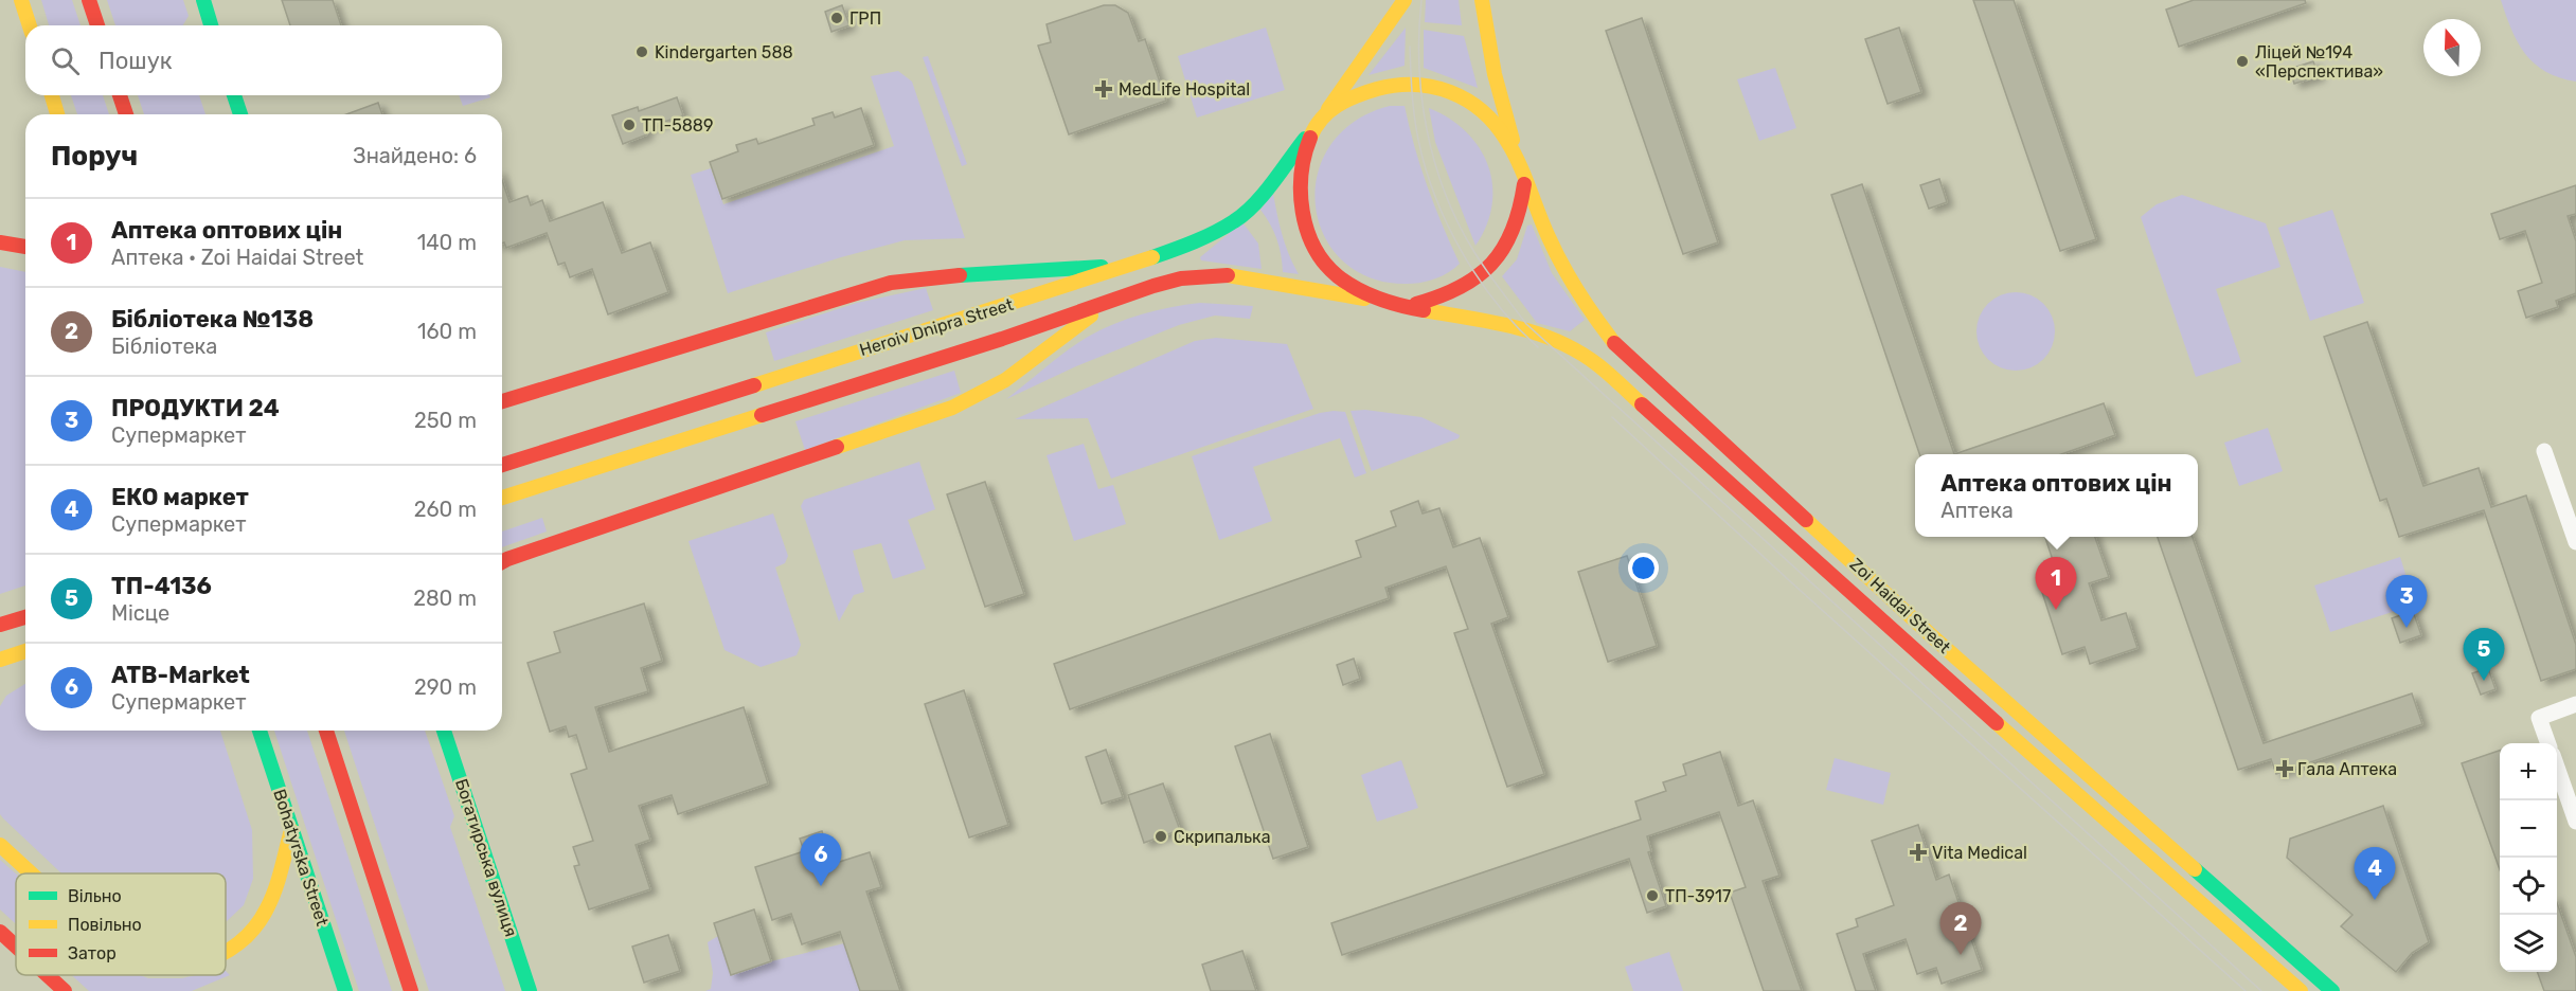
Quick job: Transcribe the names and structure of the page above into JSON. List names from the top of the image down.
{
  "streets": {
    "main road": [
      "Heroiv Dnipra Street",
      "Zoi Haidai Street",
      "Bohatyrska Street",
      "Богатирська вулиця"
    ]
  },
  "crossings": [
    ["Heroiv Dnipra Street", "Zoi Haidai Street"]
  ],
  "places": {
    "other": [
      "ГРП",
      "Kindergarten 588",
      "Ліцей №194 «Перспектива»",
      "ТП-5889",
      "Скрипалька",
      "ТП-3917"
    ],
    "health": ["MedLife Hospital", "Гала Аптека", "Vita Medical"]
  },
  "legend": ["Вільно", "Повільно", "Затор"],
  "north": "top",
  "page": {
    "search": "Пошук",
    "heading": ["Поруч", "Знайдено: 6"],
    "list": [
      {
        "mark": "1",
        "name": "Аптека оптових цін",
        "note": "Аптека · Zoi Haidai Street",
        "value": "140 m"
      },
      {
        "mark": "2",
        "name": "Бібліотека №138",
        "note": "Бібліотека",
        "value": "160 m"
      },
      {
        "mark": "3",
        "name": "ПРОДУКТИ 24",
        "note": "Супермаркет",
        "value": "250 m"
      },
      {
        "mark": "4",
        "name": "ЕКО маркет",
        "note": "Супермаркет",
        "value": "260 m"
      },
      {
        "mark": "5",
        "name": "ТП-4136",
        "note": "Місце",
        "value": "280 m"
      },
      {
        "mark": "6",
        "name": "ATB-Market",
        "note": "Супермаркет",
        "value": "290 m"
      }
    ],
    "popup": ["Аптека оптових цін", "Аптека"],
    "pins": [
      "1",
      "3",
      "5",
      "6",
      "4",
      "2"
    ],
    "map_buttons": ["+", "−"]
  }
}
